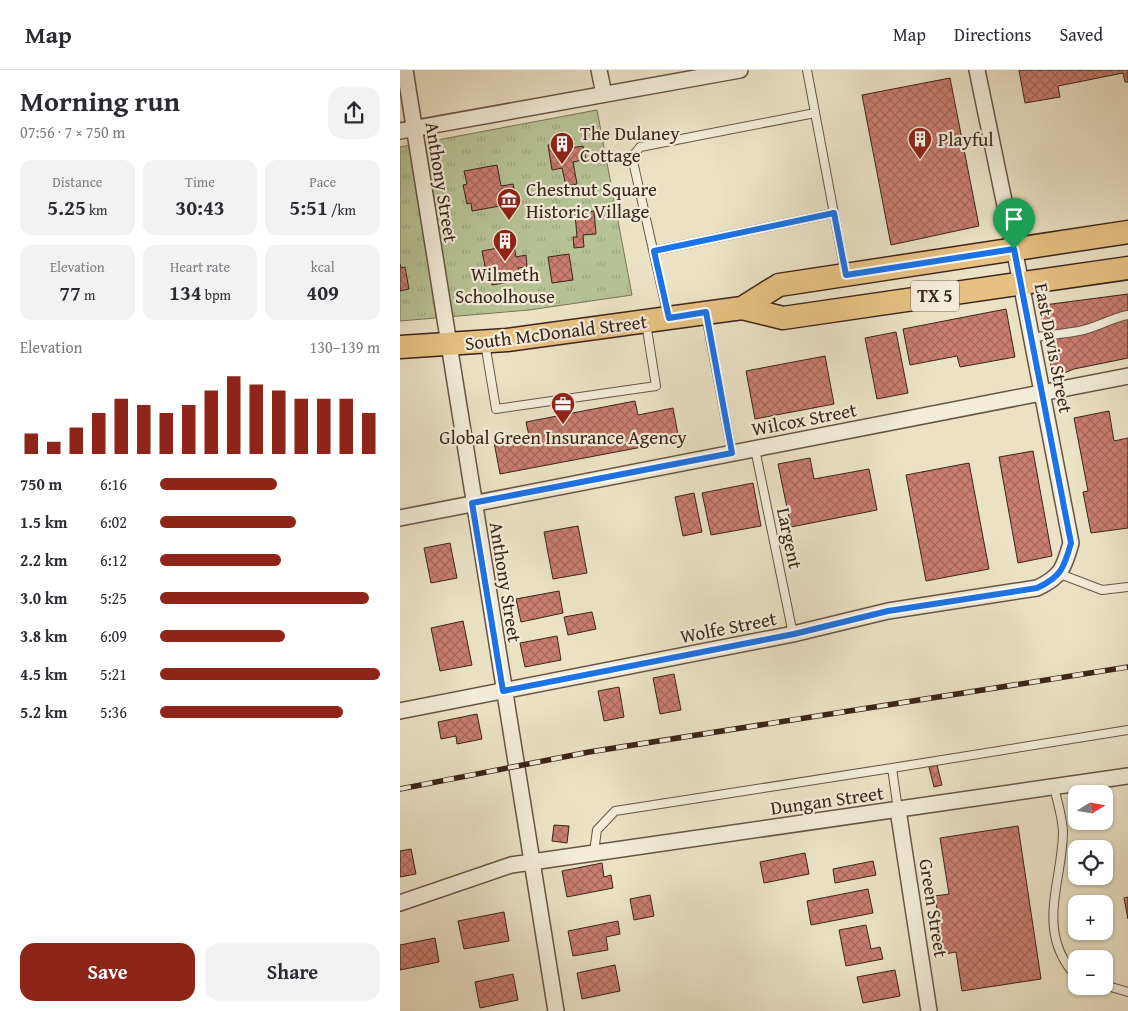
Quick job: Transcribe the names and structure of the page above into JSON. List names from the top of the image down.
{
  "streets": {
    "main road": ["TX 5", "South McDonald Street"],
    "street": [
      "Anthony Street",
      "East Davis Street",
      "Wilcox Street",
      "Wolfe Street",
      "Dungan Street",
      "Green Street"
    ],
    "lane": ["Largent"]
  },
  "crossings": [
    ["Anthony Street", "South McDonald Street"],
    ["Anthony Street", "Wilcox Street"],
    ["Anthony Street", "Wolfe Street"],
    ["Anthony Street", "Dungan Street"],
    ["South McDonald Street", "East Davis Street"],
    ["East Davis Street", "Wilcox Street"],
    ["East Davis Street", "Wolfe Street"],
    ["Wilcox Street", "Largent"],
    ["Largent", "Wolfe Street"],
    ["Dungan Street", "Green Street"]
  ],
  "places": {
    "building": ["Playful", "The Dulaney Cottage", "Wilmeth Schoolhouse"],
    "museum": ["Chestnut Square Historic Village"],
    "office": ["Global Green Insurance Agency"]
  },
  "north": "right",
  "page": {
    "header": "Map",
    "nav": ["Map", "Directions", "Saved"],
    "heading": ["Morning run", "07:56 · 7 × 750 m"],
    "stats": [
      ["Distance", "5.25 km"],
      ["Time", "30:43"],
      ["Pace", "5:51 /km"],
      ["Elevation", "77 m"],
      ["Heart rate", "134 bpm"],
      ["kcal", "409"]
    ],
    "chart": ["Elevation", "130–139 m"],
    "list": [
      {
        "name": "750 m",
        "note": "6:16"
      },
      {
        "name": "1.5 km",
        "note": "6:02"
      },
      {
        "name": "2.2 km",
        "note": "6:12"
      },
      {
        "name": "3.0 km",
        "note": "5:25"
      },
      {
        "name": "3.8 km",
        "note": "6:09"
      },
      {
        "name": "4.5 km",
        "note": "5:21"
      },
      {
        "name": "5.2 km",
        "note": "5:36"
      }
    ],
    "map_buttons": ["+", "−"],
    "buttons": ["Save", "Share"]
  }
}
